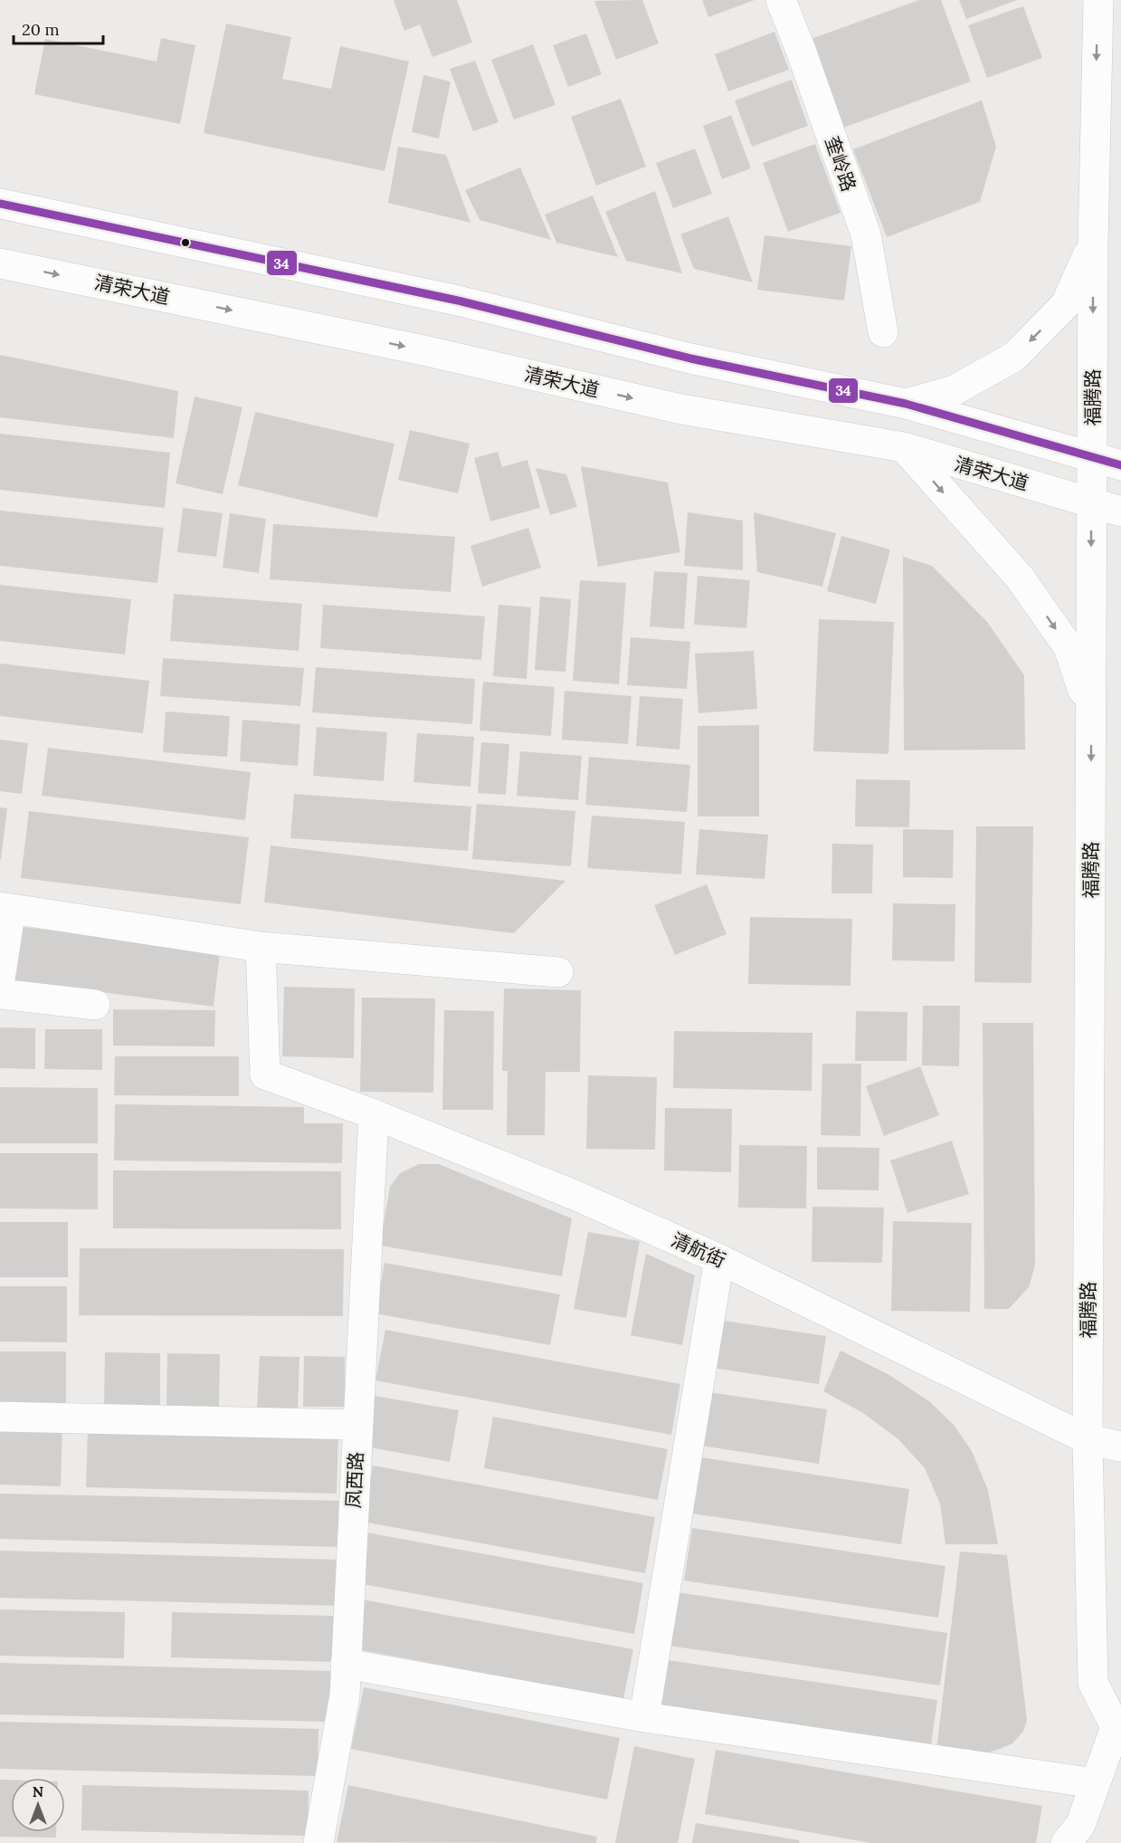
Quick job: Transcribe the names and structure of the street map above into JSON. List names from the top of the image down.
{
  "streets": {
    "main road": [
      "奎岭路",
      "清荣大道",
      "福腾路",
      "清航街",
      "凤西路"
    ]
  },
  "crossings": [
    ["清荣大道", "福腾路"],
    ["福腾路", "清航街"],
    ["清航街", "凤西路"]
  ],
  "one_way": ["福腾路"],
  "lines": ["transit line 34"],
  "scale_bar": "20 m",
  "north": "top"
}
